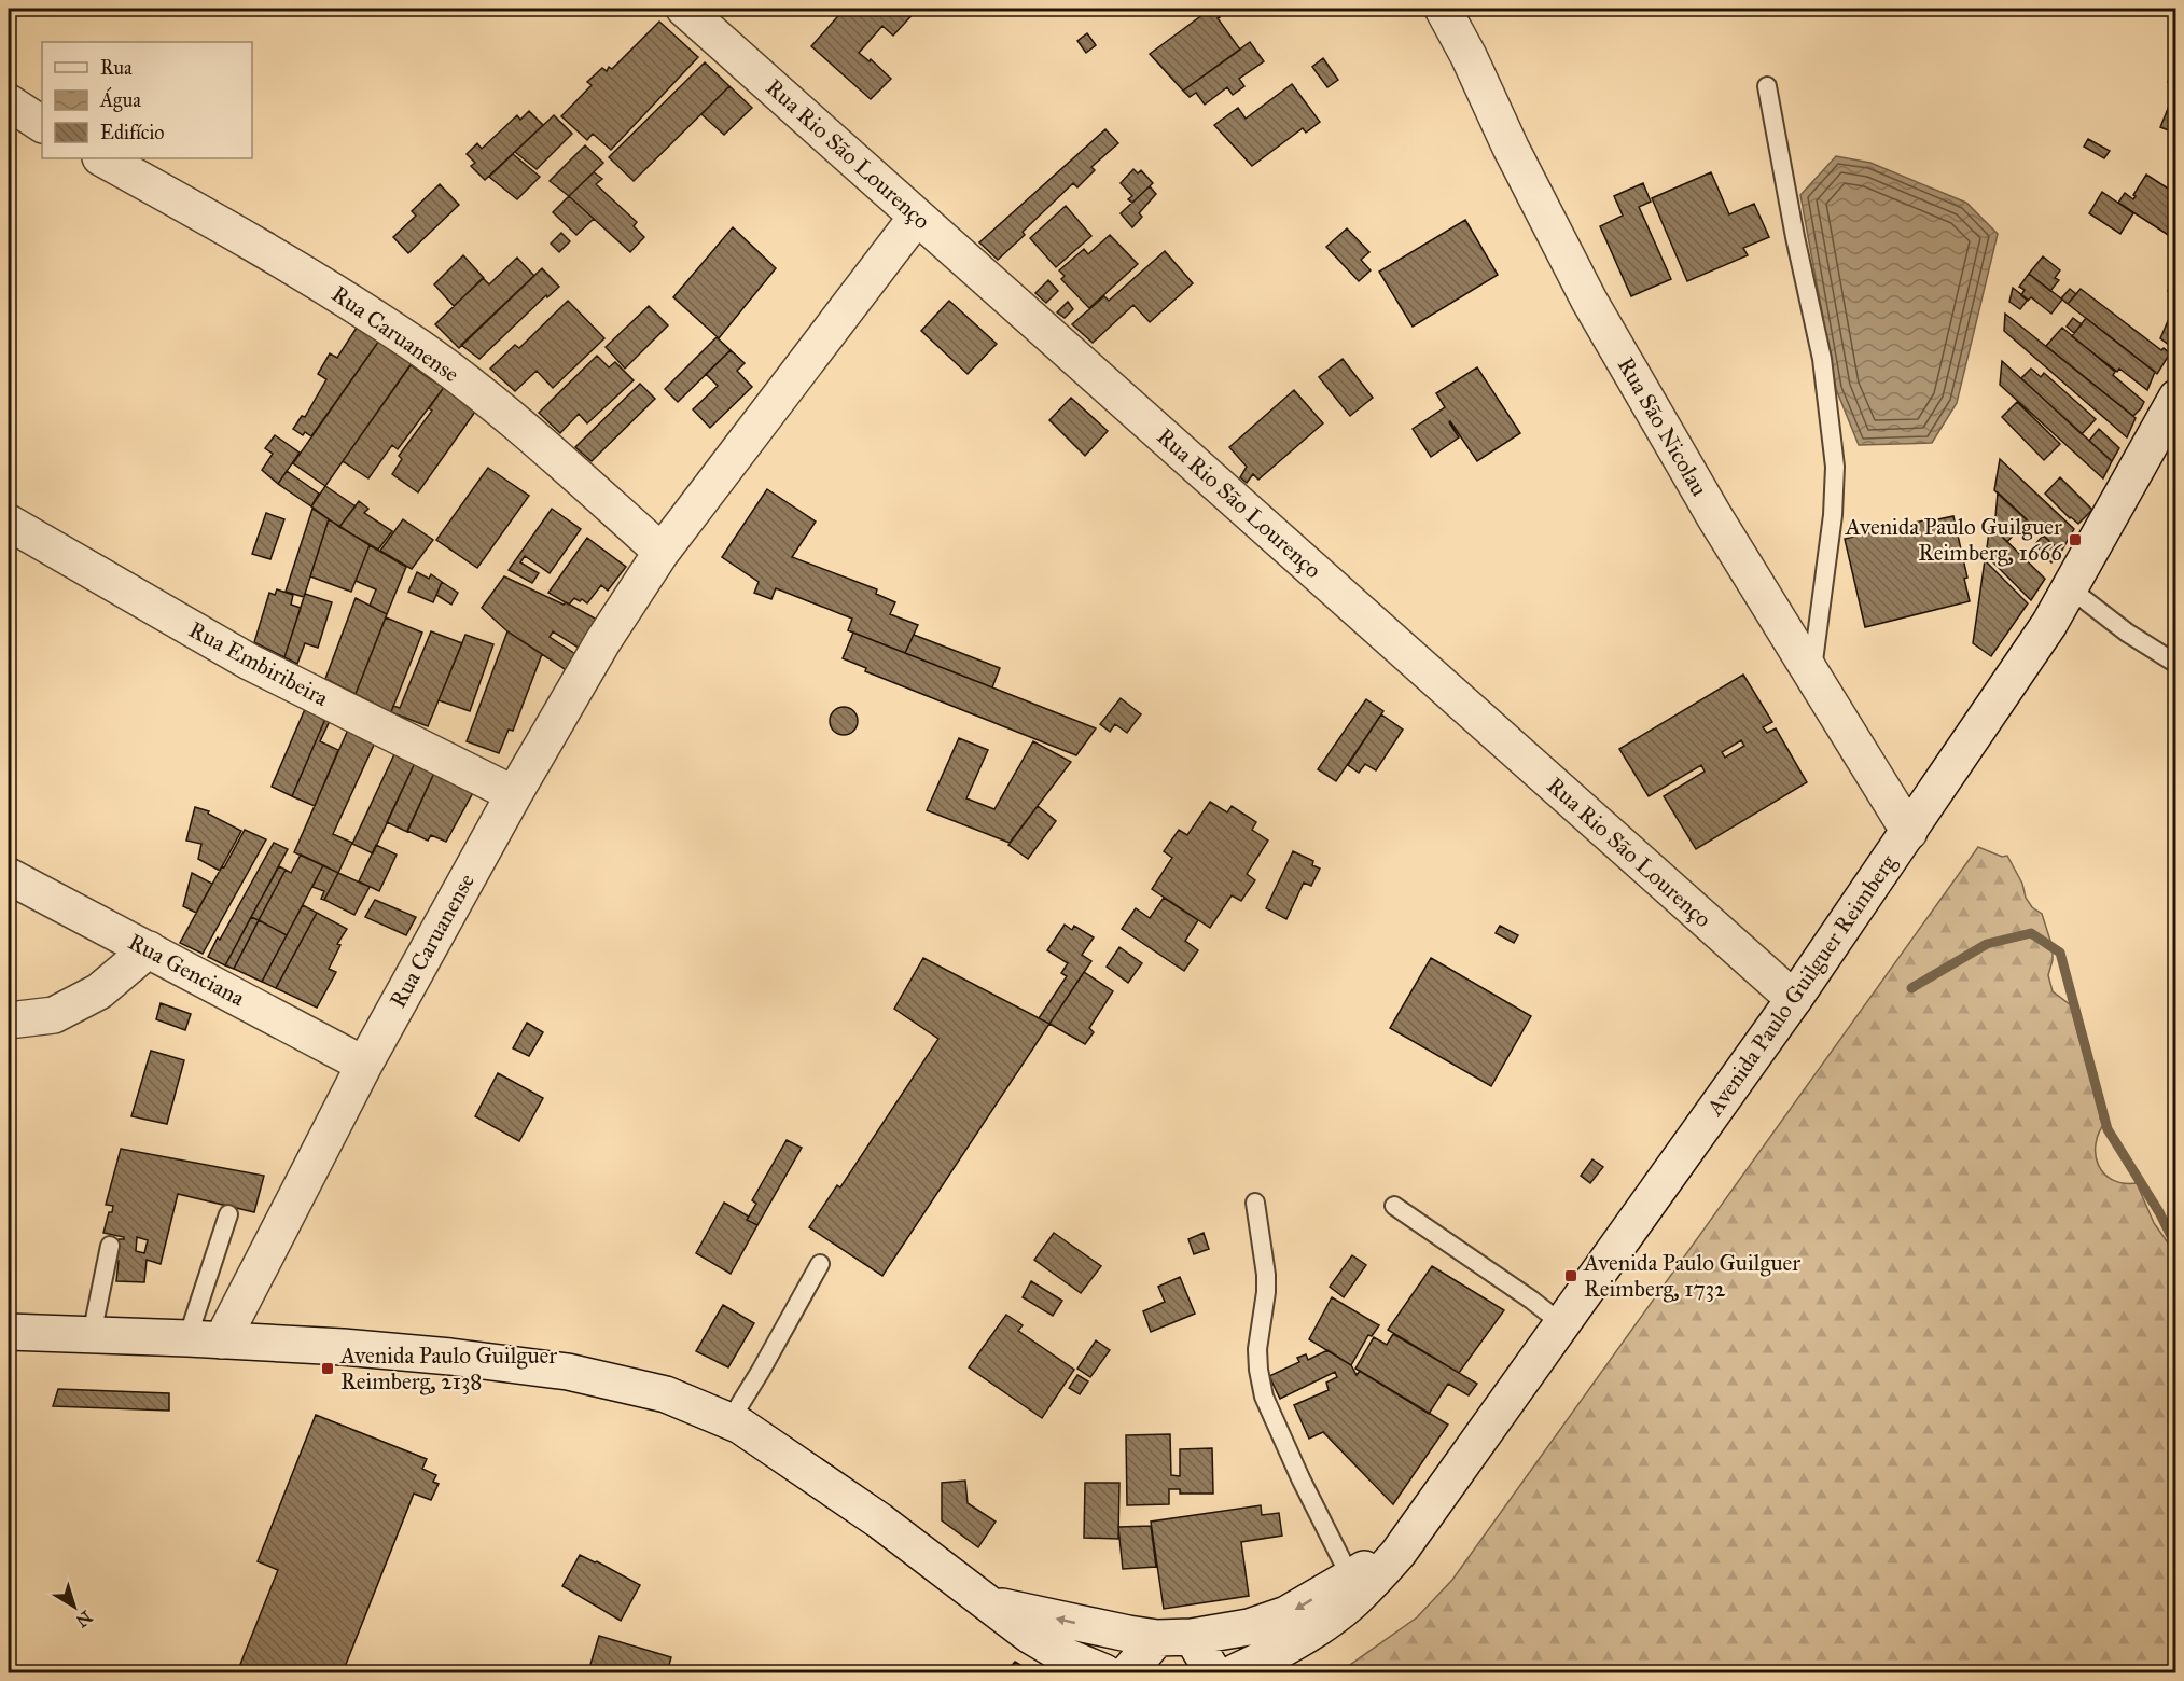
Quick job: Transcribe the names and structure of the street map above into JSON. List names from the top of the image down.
{
  "streets": {
    "street": [
      "Rua Rio São Lourenço",
      "Rua Caruanense",
      "Rua São Nicolau",
      "Rua Embiribeira",
      "Rua Genciana",
      "Avenida Paulo Guilguer Reimberg"
    ]
  },
  "crossings": [
    ["Rua Rio São Lourenço", "Rua Caruanense"],
    ["Rua Rio São Lourenço", "Avenida Paulo Guilguer Reimberg"],
    ["Rua Caruanense", "Rua Embiribeira"],
    ["Rua Caruanense", "Rua Genciana"],
    ["Rua Caruanense", "Avenida Paulo Guilguer Reimberg"],
    ["Rua São Nicolau", "Avenida Paulo Guilguer Reimberg"]
  ],
  "places": {
    "transit": ["Avenida Paulo Guilguer Reimberg, 1666", "Avenida Paulo Guilguer Reimberg, 1732", "Avenida Paulo Guilguer Reimberg, 2138"]
  },
  "legend": ["Rua", "Água", "Edifício"],
  "north": "bottom right"
}
